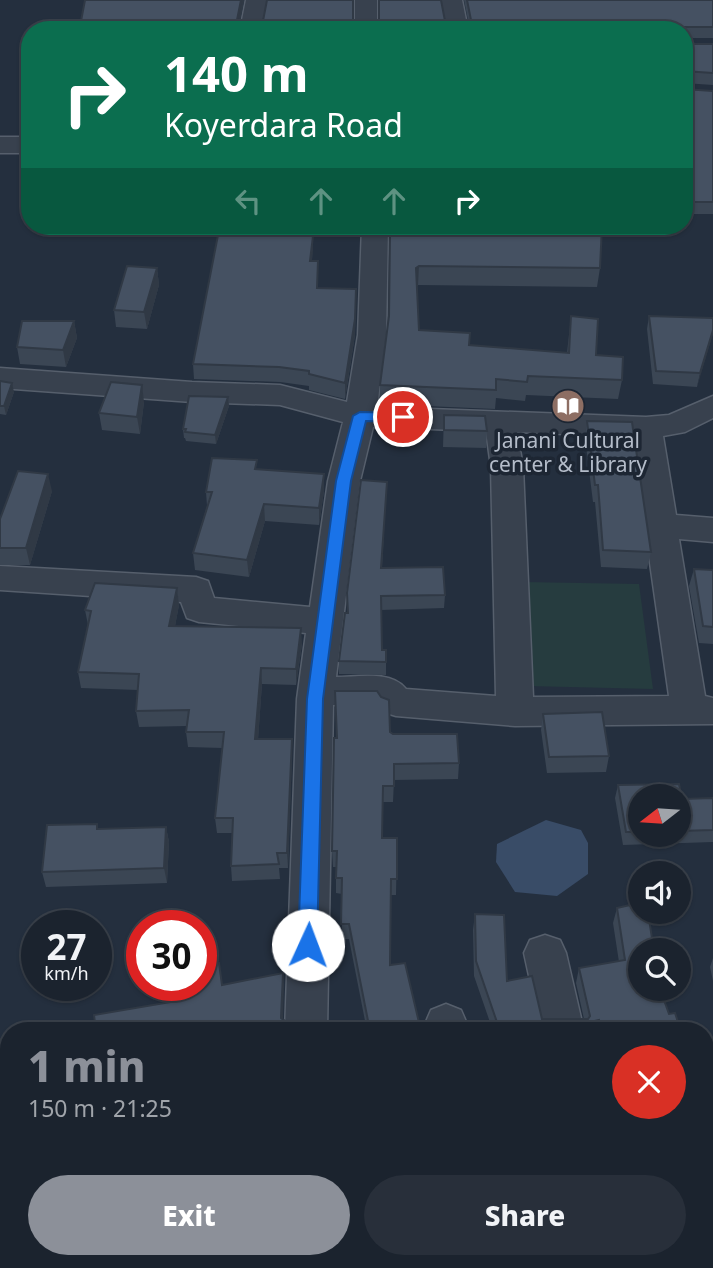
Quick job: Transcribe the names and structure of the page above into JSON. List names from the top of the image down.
{
  "places": {
    "library": ["Janani Cultural center & Library"]
  },
  "north": "left",
  "page": {
    "turn": ["140 m", "Koyerdara Road"],
    "speed": "27 km/h",
    "limit": "30",
    "heading": ["1 min", "150 m · 21:25"],
    "buttons": ["Exit", "Share"]
  }
}
